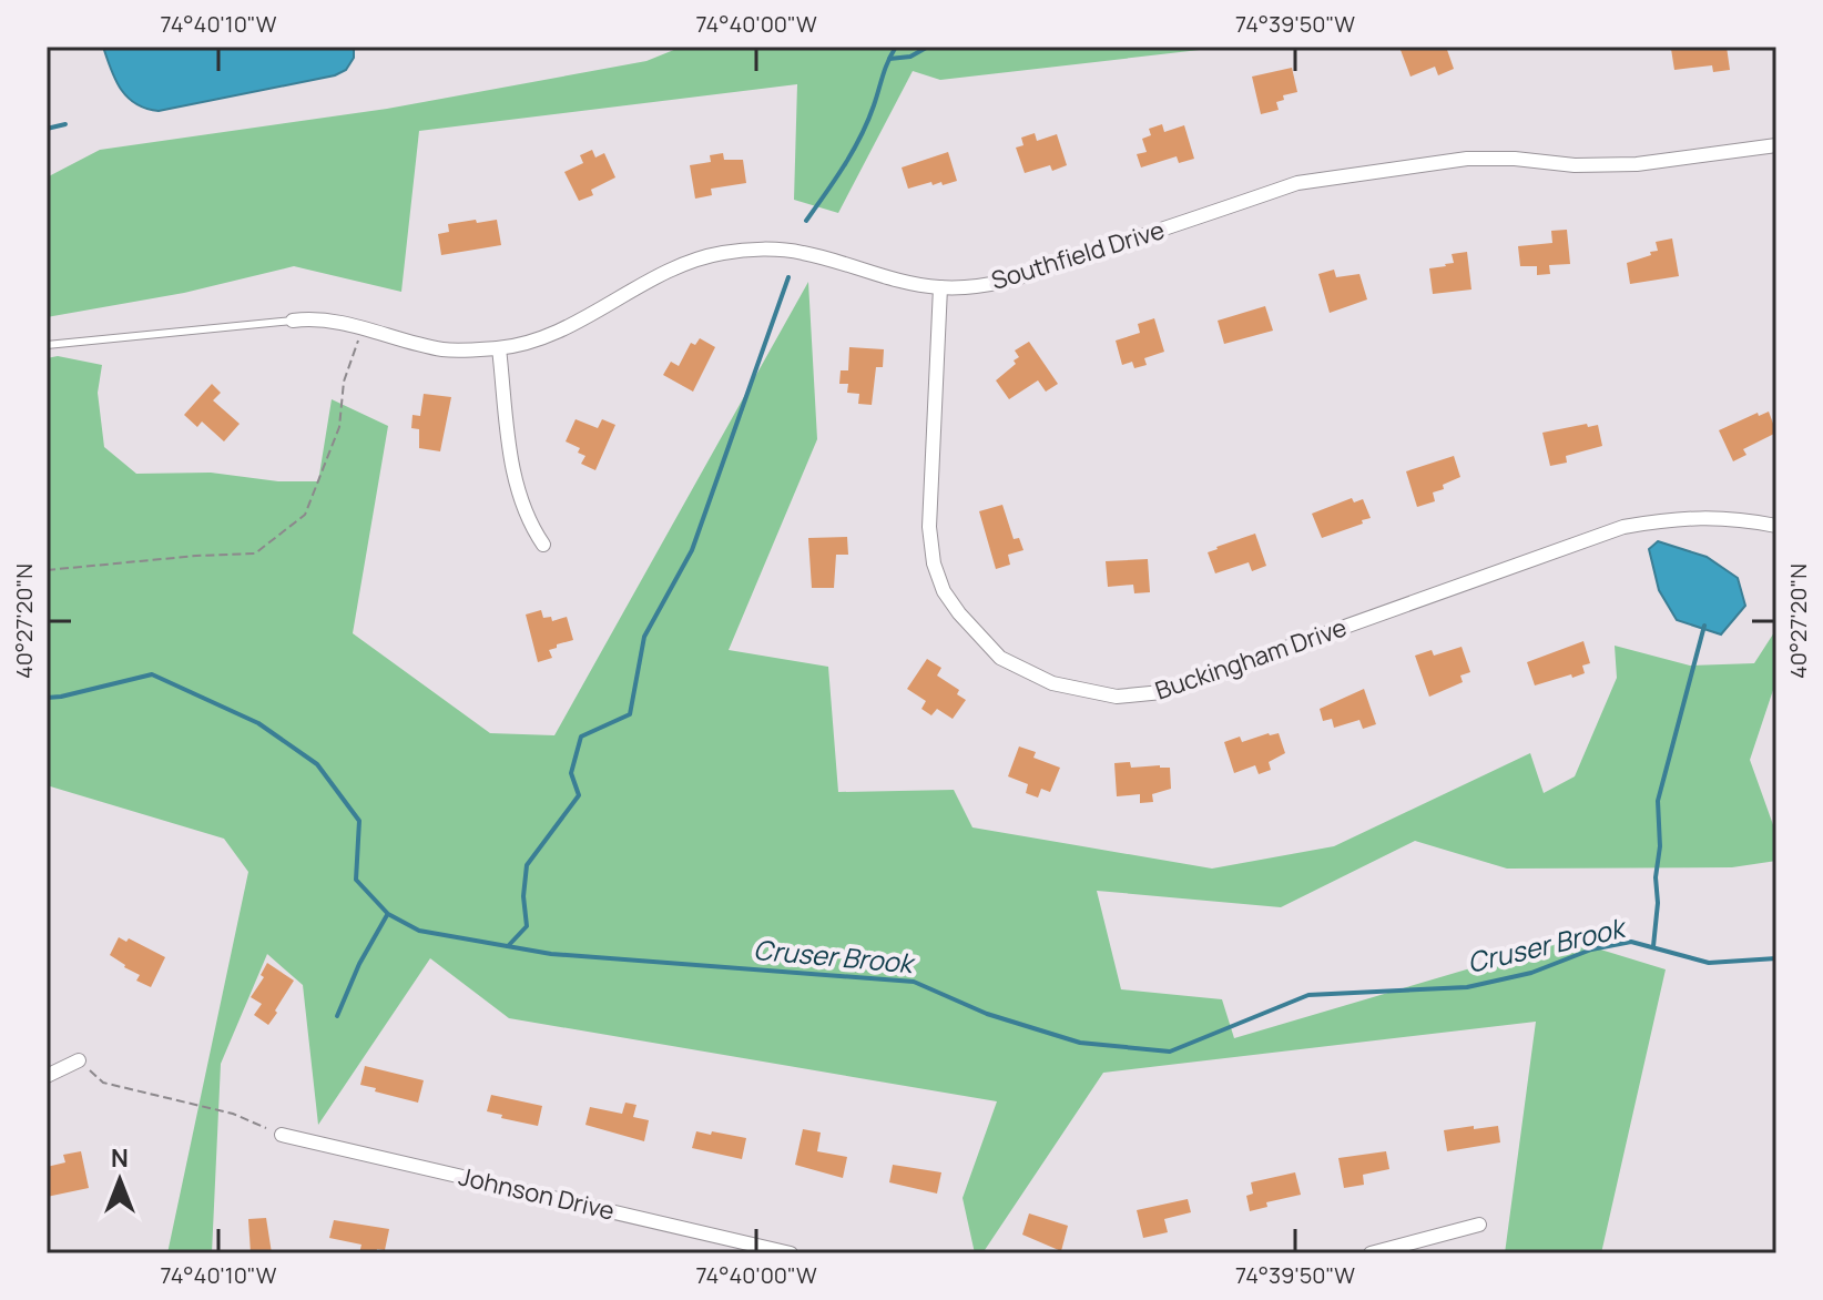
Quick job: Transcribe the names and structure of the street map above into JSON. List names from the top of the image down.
{
  "streets": {
    "street": ["Southfield Drive", "Buckingham Drive", "Johnson Drive"]
  },
  "crossings": [
    ["Southfield Drive", "Buckingham Drive"]
  ],
  "water": ["Cruser Brook"],
  "north": "top",
  "coordinates": [
    "74°40'10\"W",
    "74°40'00\"W",
    "74°39'50\"W",
    "40°27'20\"N"
  ]
}
